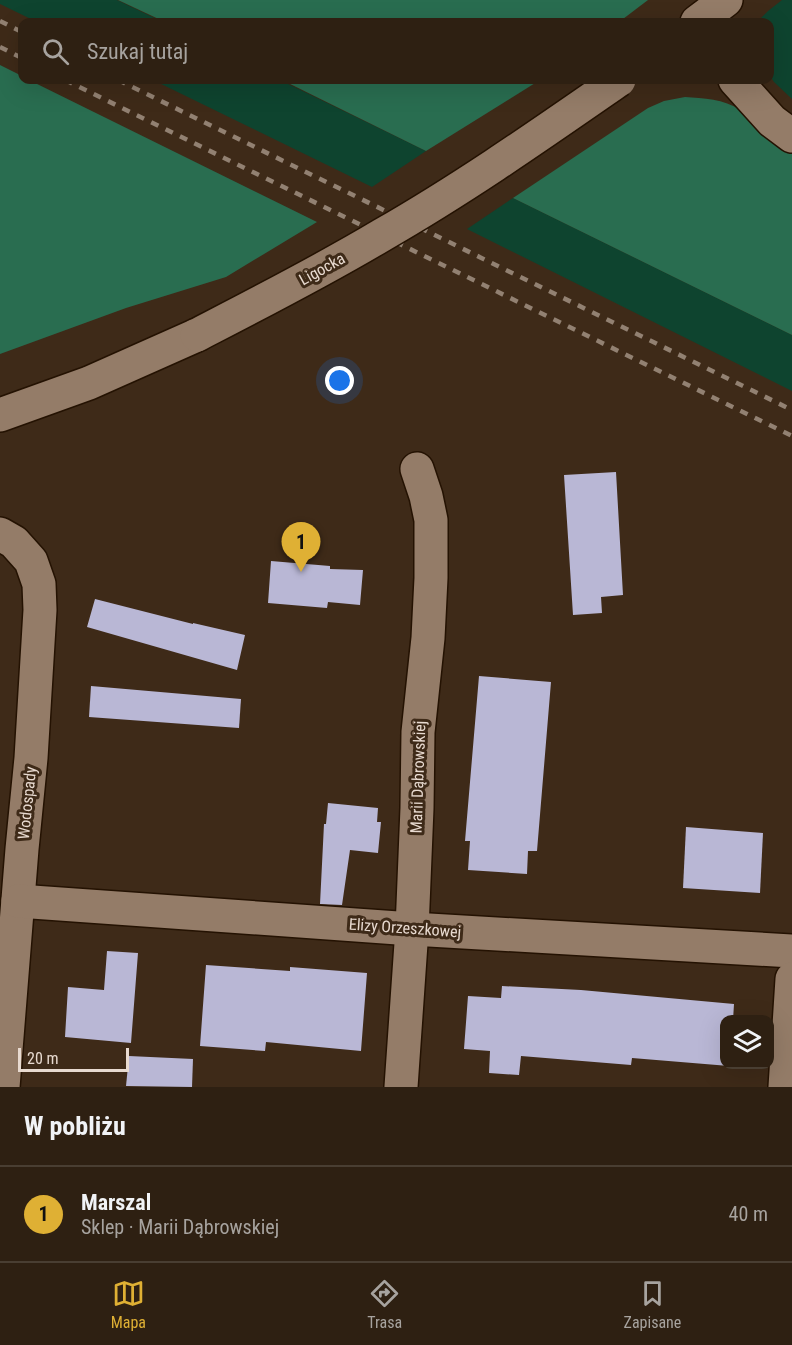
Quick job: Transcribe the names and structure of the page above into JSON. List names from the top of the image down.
{
  "streets": {
    "street": [
      "Ligocka",
      "Marii Dąbrowskiej",
      "Wodospady",
      "Elizy Orzeszkowej"
    ]
  },
  "crossings": [
    ["Marii Dąbrowskiej", "Elizy Orzeszkowej"],
    ["Wodospady", "Elizy Orzeszkowej"]
  ],
  "scale_bar": "20 m",
  "page": {
    "search": "Szukaj tutaj",
    "pins": "1",
    "scale": "20 m",
    "heading": "W pobliżu",
    "list": [
      {
        "mark": "1",
        "name": "Marszal",
        "note": "Sklep · Marii Dąbrowskiej",
        "value": "40 m"
      }
    ],
    "nav": ["Mapa", "Trasa", "Zapisane"]
  }
}
